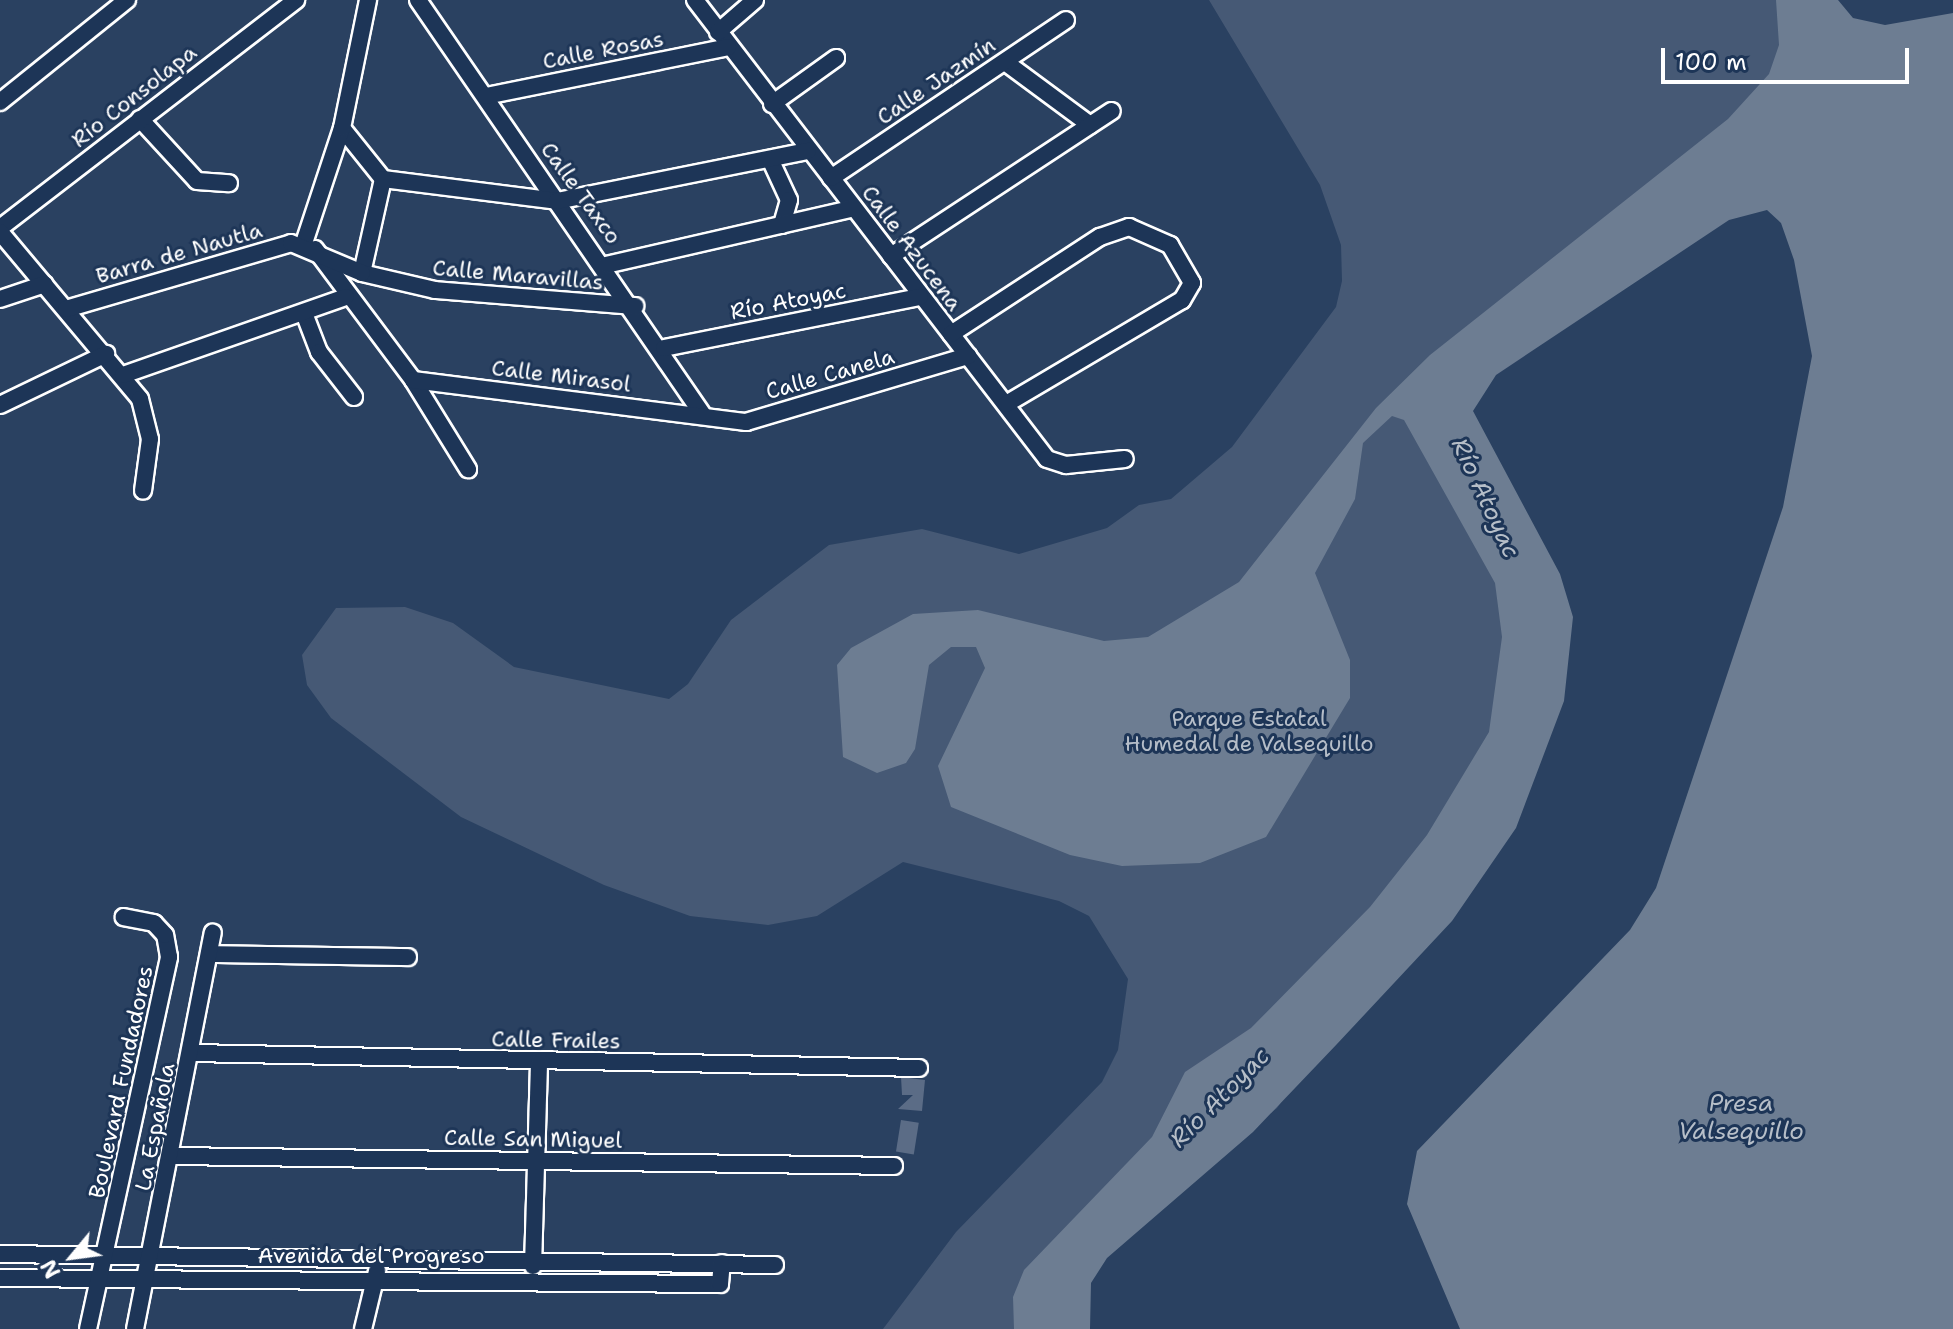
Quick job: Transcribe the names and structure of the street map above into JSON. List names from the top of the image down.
{
  "streets": {
    "street": [
      "Calle Rosas",
      "Calle Jazmín",
      "Río Consolapa",
      "Calle Taxco",
      "Calle Azucena",
      "Barra de Nautla",
      "Calle Maravillas",
      "Río Atoyac",
      "Calle Canela",
      "Calle Mirasol",
      "Calle Frailes",
      "Boulevard Fundadores",
      "La Española",
      "Calle San Miguel",
      "Avenida del Progreso"
    ]
  },
  "crossings": [
    ["Calle Rosas", "Calle Taxco"],
    ["Calle Rosas", "Calle Azucena"],
    ["Calle Jazmín", "Calle Azucena"],
    ["Calle Taxco", "Calle Maravillas"],
    ["Calle Taxco", "Río Atoyac"],
    ["Calle Taxco", "Calle Canela"],
    ["Calle Taxco", "Calle Mirasol"],
    ["Calle Azucena", "Río Atoyac"],
    ["Calle Azucena", "Calle Canela"],
    ["Barra de Nautla", "Calle Maravillas"],
    ["Calle Canela", "Calle Mirasol"],
    ["Calle Frailes", "La Española"],
    ["Boulevard Fundadores", "Avenida del Progreso"],
    ["La Española", "Calle San Miguel"],
    ["La Española", "Avenida del Progreso"]
  ],
  "water": ["Río Atoyac", "Presa Valsequillo"],
  "parks": ["Parque Estatal Humedal de Valsequillo"],
  "scale_bar": "100 m",
  "north": "bottom left"
}
